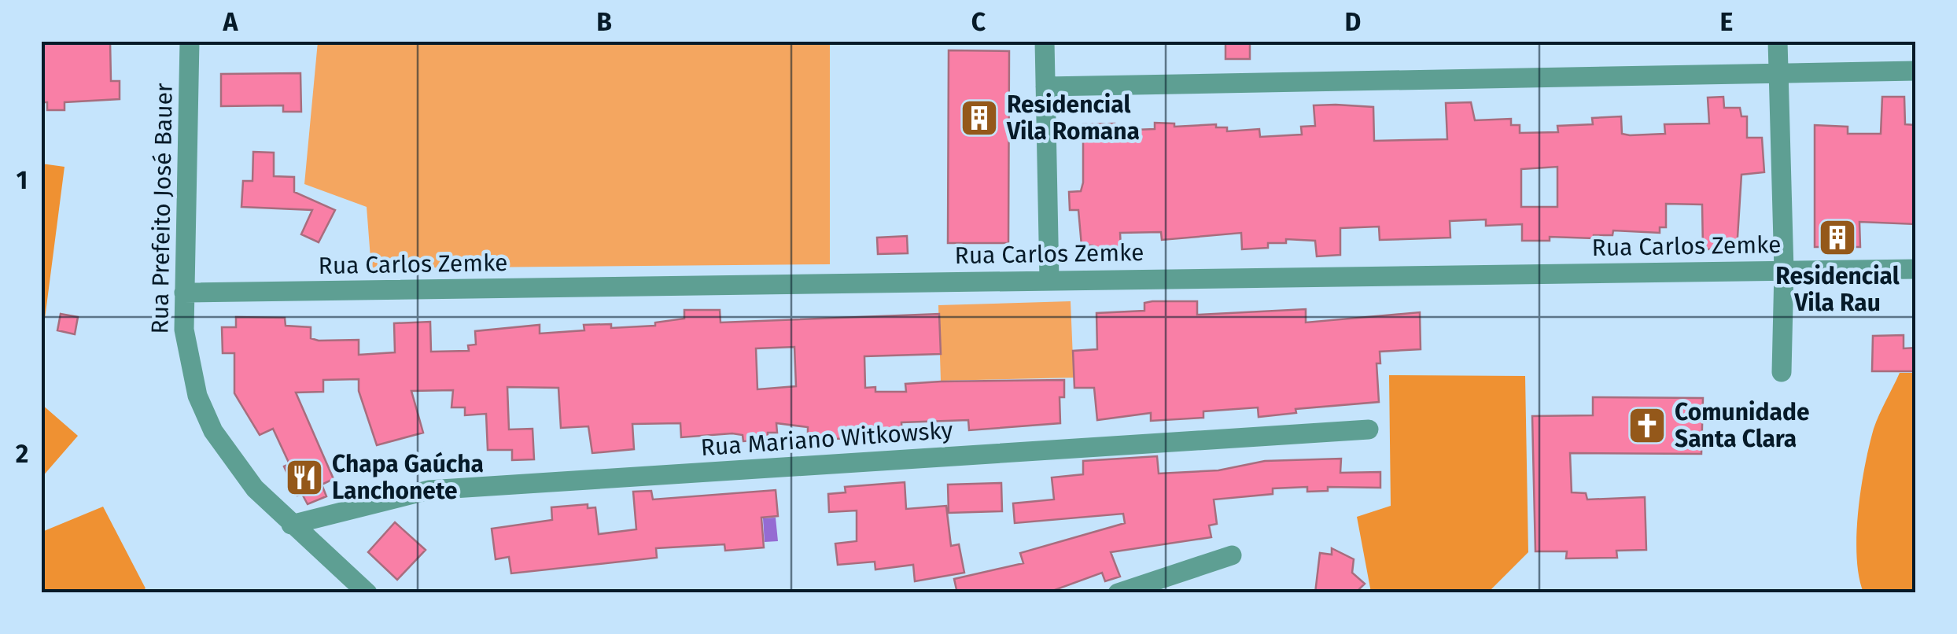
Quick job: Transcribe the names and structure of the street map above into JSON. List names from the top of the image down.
{
  "streets": {
    "street": ["Rua Prefeito José Bauer", "Rua Carlos Zemke", "Rua Mariano Witkowsky"]
  },
  "crossings": [
    ["Rua Prefeito José Bauer", "Rua Carlos Zemke"],
    ["Rua Prefeito José Bauer", "Rua Mariano Witkowsky"]
  ],
  "places": {
    "building": ["Residencial Vila Romana", "Residencial Vila Rau"],
    "church": ["Comunidade Santa Clara"],
    "restaurant": ["Chapa Gaúcha Lanchonete"]
  },
  "grid": {
    "columns": [
      "A",
      "B",
      "C",
      "D",
      "E"
    ],
    "rows": ["1", "2"]
  }
}
